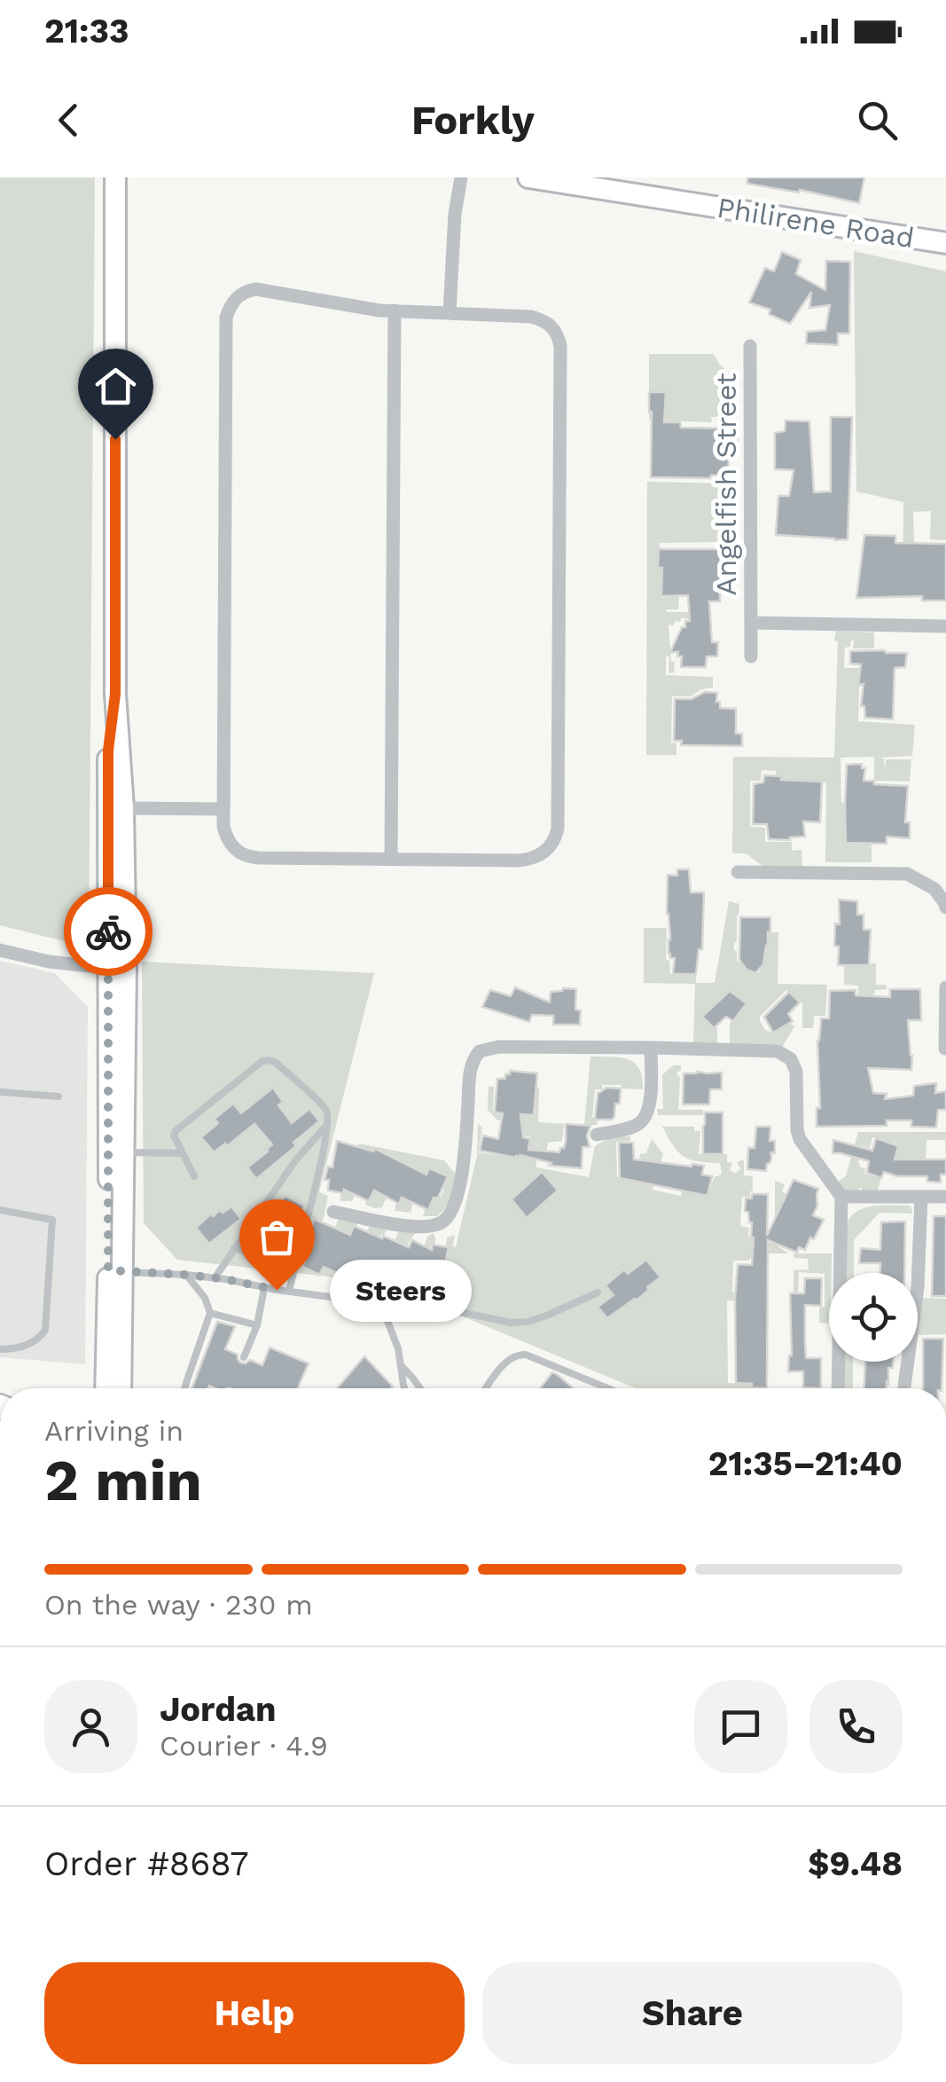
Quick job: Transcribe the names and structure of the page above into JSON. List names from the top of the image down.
{
  "streets": {
    "street": ["Philirene Road", "Angelfish Street"]
  },
  "places": ["Steers"],
  "page": {
    "status": "21:33",
    "header": "Forkly",
    "bubble": "Steers",
    "heading": ["2 min", "Arriving in", "21:35–21:40"],
    "panel": [
      "Jordan",
      "Courier · 4.9",
      "Order #8687",
      "$9.48"
    ],
    "bar": "On the way · 230 m",
    "buttons": ["Help", "Share"]
  }
}
